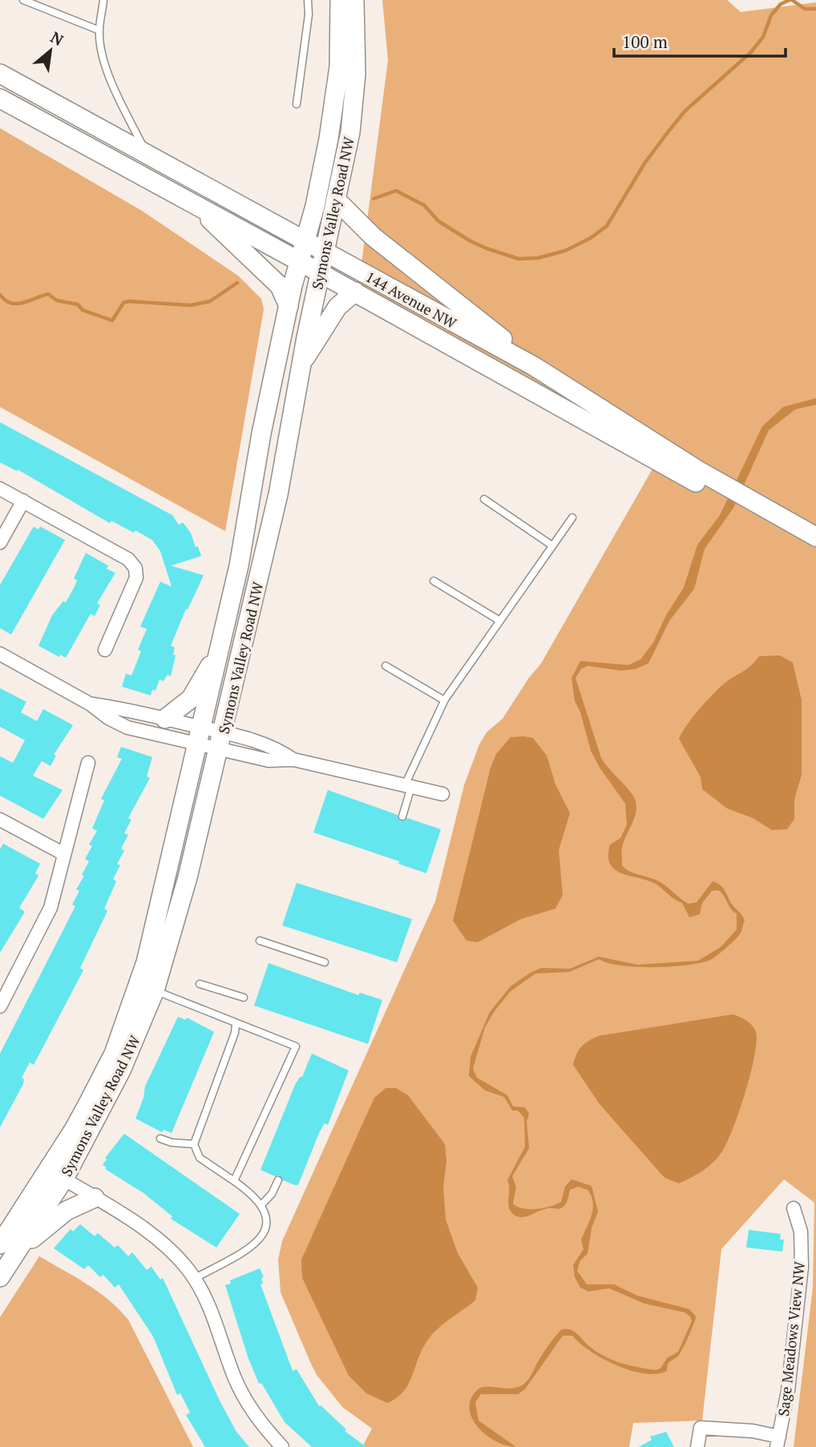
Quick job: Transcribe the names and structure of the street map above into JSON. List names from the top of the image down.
{
  "streets": {
    "main road": ["Symons Valley Road NW", "144 Avenue NW"],
    "street": ["Sage Meadows View NW"]
  },
  "crossings": [
    ["Symons Valley Road NW", "144 Avenue NW"]
  ],
  "scale_bar": "100 m",
  "north": "top right"
}
